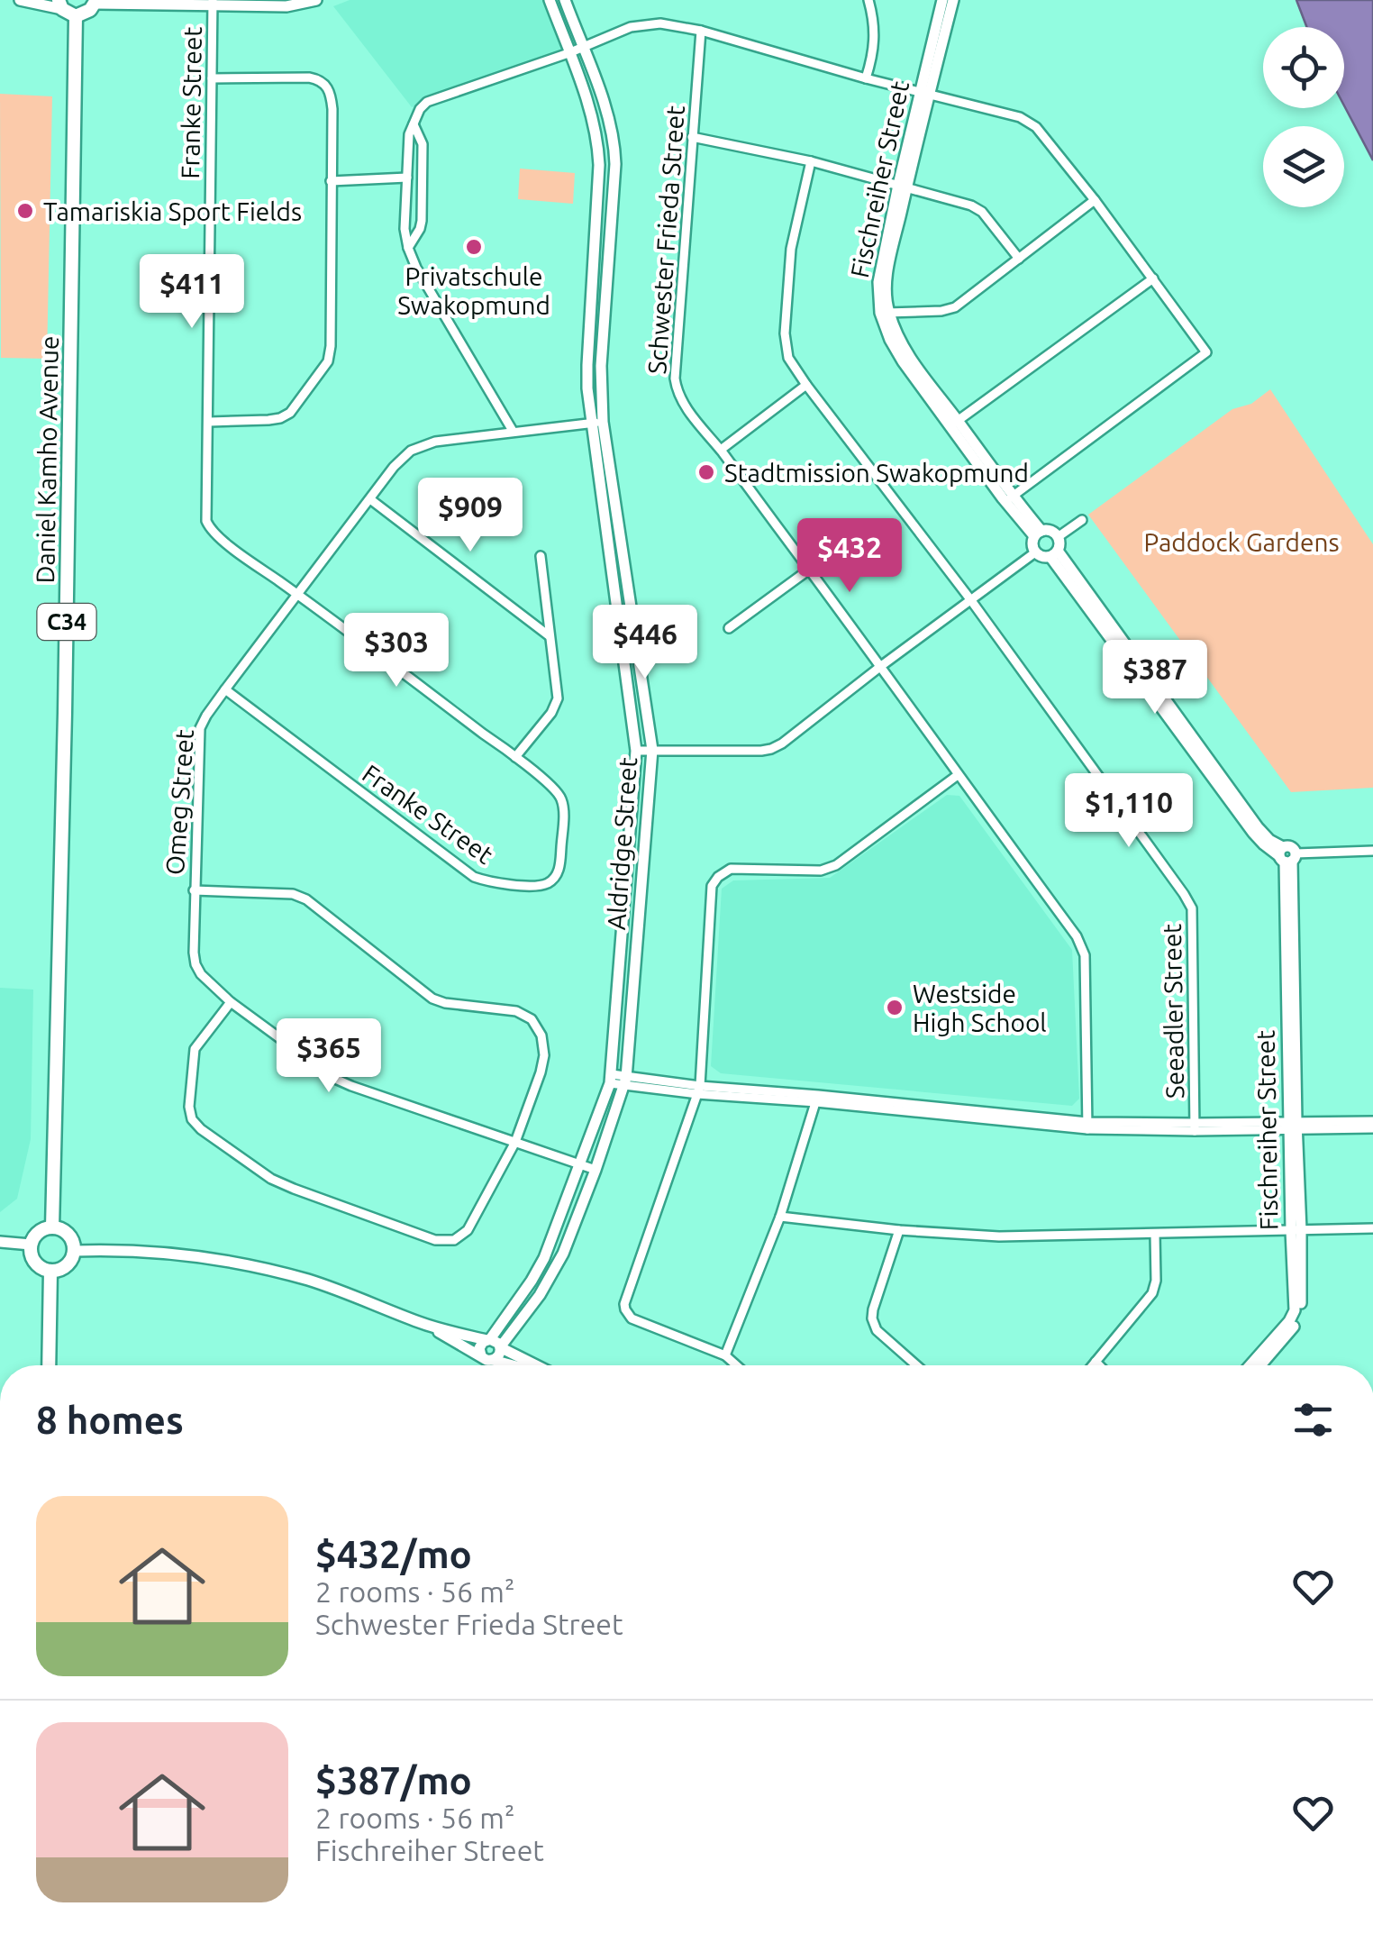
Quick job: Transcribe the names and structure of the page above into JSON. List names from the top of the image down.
{
  "streets": {
    "main road": ["Daniel Kamho Avenue", "C34"],
    "street": [
      "Franke Street",
      "Fischreiher Street",
      "Schwester Frieda Street",
      "Omeg Street",
      "Aldridge Street",
      "Seeadler Street"
    ]
  },
  "crossings": [
    ["Franke Street", "Omeg Street"],
    ["Omeg Street", "Aldridge Street"]
  ],
  "parks": ["Paddock Gardens"],
  "places": [
    "Tamariskia Sport Fields",
    "Privatschule Swakopmund",
    "Stadtmission Swakopmund",
    "Westside High School"
  ],
  "page": {
    "price": [
      "$411",
      "$909",
      "$432",
      "$446",
      "$303",
      "$387",
      "$1,110",
      "$365"
    ],
    "heading": "8 homes",
    "list": [
      {
        "name": "$432/mo",
        "note": "2 rooms · 56 m² · Schwester Frieda Street"
      },
      {
        "name": "$387/mo",
        "note": "2 rooms · 56 m² · Fischreiher Street"
      }
    ]
  }
}
